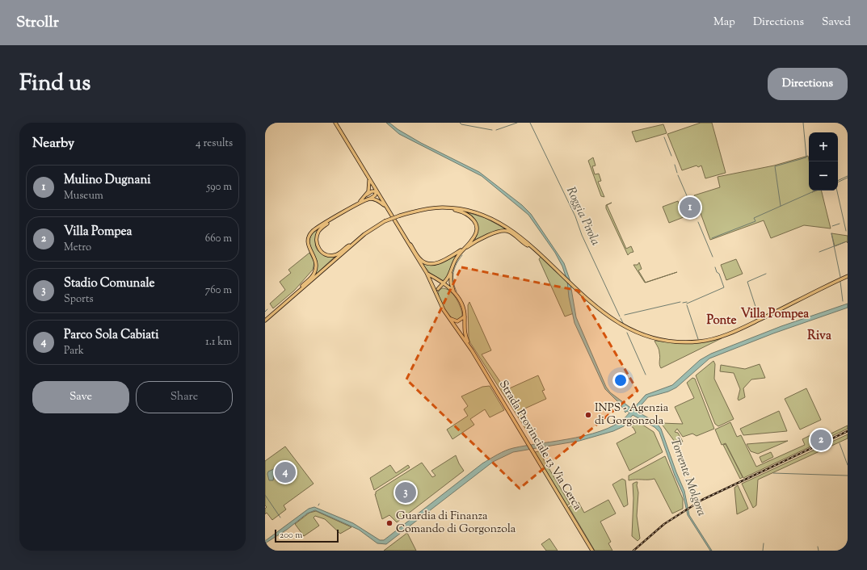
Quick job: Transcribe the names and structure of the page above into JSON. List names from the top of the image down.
{
  "streets": {
    "main road": ["Strada Provinciale 13 Via Cerca"]
  },
  "districts": ["Villa Pompea", "Ponte", "Riva"],
  "water": ["Roggia Pirola", "Torrente Molgora"],
  "places": ["INPS - Agenzia di Gorgonzola", "Guardia di Finanza Comando di Gorgonzola"],
  "scale_bar": "200 m",
  "page": {
    "header": "Strollr",
    "nav": ["Map", "Directions", "Saved"],
    "title": "Find us",
    "buttons": [
      "Directions",
      ["Save", "Share"]
    ],
    "heading": ["Nearby", "4 results"],
    "map_buttons": ["+", "−"],
    "list": [
      {
        "mark": "1",
        "name": "Mulino Dugnani",
        "note": "Museum",
        "value": "590 m"
      },
      {
        "mark": "2",
        "name": "Villa Pompea",
        "note": "Metro",
        "value": "660 m"
      },
      {
        "mark": "3",
        "name": "Stadio Comunale",
        "note": "Sports",
        "value": "760 m"
      },
      {
        "mark": "4",
        "name": "Parco Sola Cabiati",
        "note": "Park",
        "value": "1.1 km"
      }
    ],
    "pins": [
      "1",
      "2",
      "4",
      "3"
    ],
    "scale": "200 m"
  }
}
